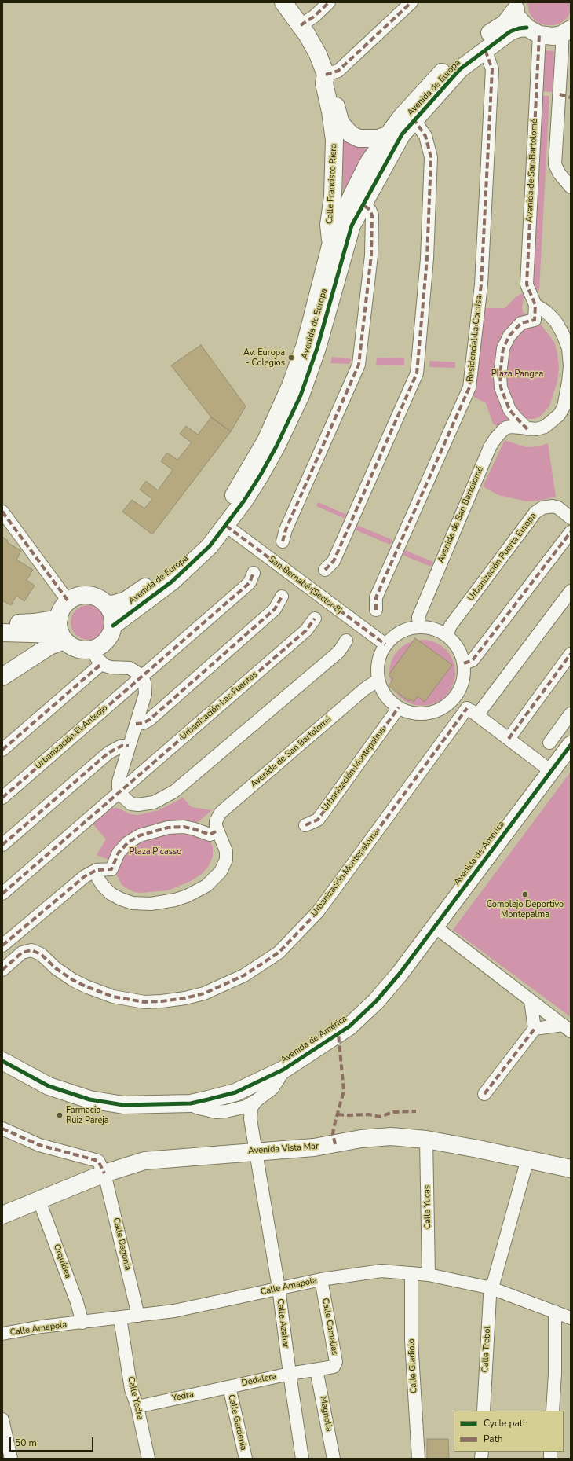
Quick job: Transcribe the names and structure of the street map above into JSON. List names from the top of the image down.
{
  "streets": {
    "street": [
      "Avenida de Europa",
      "Avenida de San Bartolomé",
      "Calle Francisco Riera",
      "Residencial La Cornisa",
      "Urbanización Puerta Europa",
      "San Bernabé (Sector 8)",
      "Urbanización Las Fuentes",
      "Urbanización El Anteojo",
      "Urbanización Montepalma",
      "Avenida de América",
      "Urbanización Montepaloma",
      "Avenida Vista Mar",
      "Calle Yucas",
      "Calle Begonia",
      "Orquídea",
      "Calle Amapola",
      "Calle Azahar",
      "Calle Camelias",
      "Calle Trebol",
      "Calle Gladiolo",
      "Dedalera",
      "Yedra",
      "Calle Yedra",
      "Magnolia",
      "Calle Gardenia"
    ]
  },
  "crossings": [
    ["Avenida de Europa", "Avenida de San Bartolomé"],
    ["Avenida de Europa", "Calle Francisco Riera"],
    ["Avenida de Europa", "Residencial La Cornisa"],
    ["Avenida de Europa", "San Bernabé (Sector 8)"],
    ["Avenida de San Bartolomé", "Urbanización Puerta Europa"],
    ["Avenida de San Bartolomé", "San Bernabé (Sector 8)"],
    ["Avenida de San Bartolomé", "Urbanización Montepalma"],
    ["Urbanización Puerta Europa", "San Bernabé (Sector 8)"],
    ["Urbanización Puerta Europa", "Urbanización Montepalma"],
    ["San Bernabé (Sector 8)", "Urbanización Montepalma"],
    ["Avenida Vista Mar", "Calle Yucas"],
    ["Avenida Vista Mar", "Calle Begonia"],
    ["Avenida Vista Mar", "Orquídea"],
    ["Avenida Vista Mar", "Calle Azahar"],
    ["Avenida Vista Mar", "Calle Trebol"],
    ["Calle Yucas", "Calle Amapola"],
    ["Calle Begonia", "Calle Amapola"],
    ["Orquídea", "Calle Amapola"],
    ["Calle Amapola", "Calle Azahar"],
    ["Calle Amapola", "Calle Camelias"],
    ["Calle Amapola", "Calle Trebol"],
    ["Calle Amapola", "Calle Gladiolo"],
    ["Calle Amapola", "Calle Yedra"],
    ["Calle Azahar", "Calle Camelias"],
    ["Calle Azahar", "Dedalera"],
    ["Calle Camelias", "Dedalera"],
    ["Calle Camelias", "Magnolia"],
    ["Dedalera", "Yedra"],
    ["Dedalera", "Calle Gardenia"],
    ["Yedra", "Calle Yedra"],
    ["Yedra", "Calle Gardenia"]
  ],
  "parks": ["Plaza Pangea", "Plaza Picasso"],
  "places": ["Av. Europa - Colegios", "Complejo Deportivo Montepalma", "Farmacia Ruiz Pareja"],
  "legend": ["Cycle path", "Path"],
  "scale_bar": "50 m"
}
